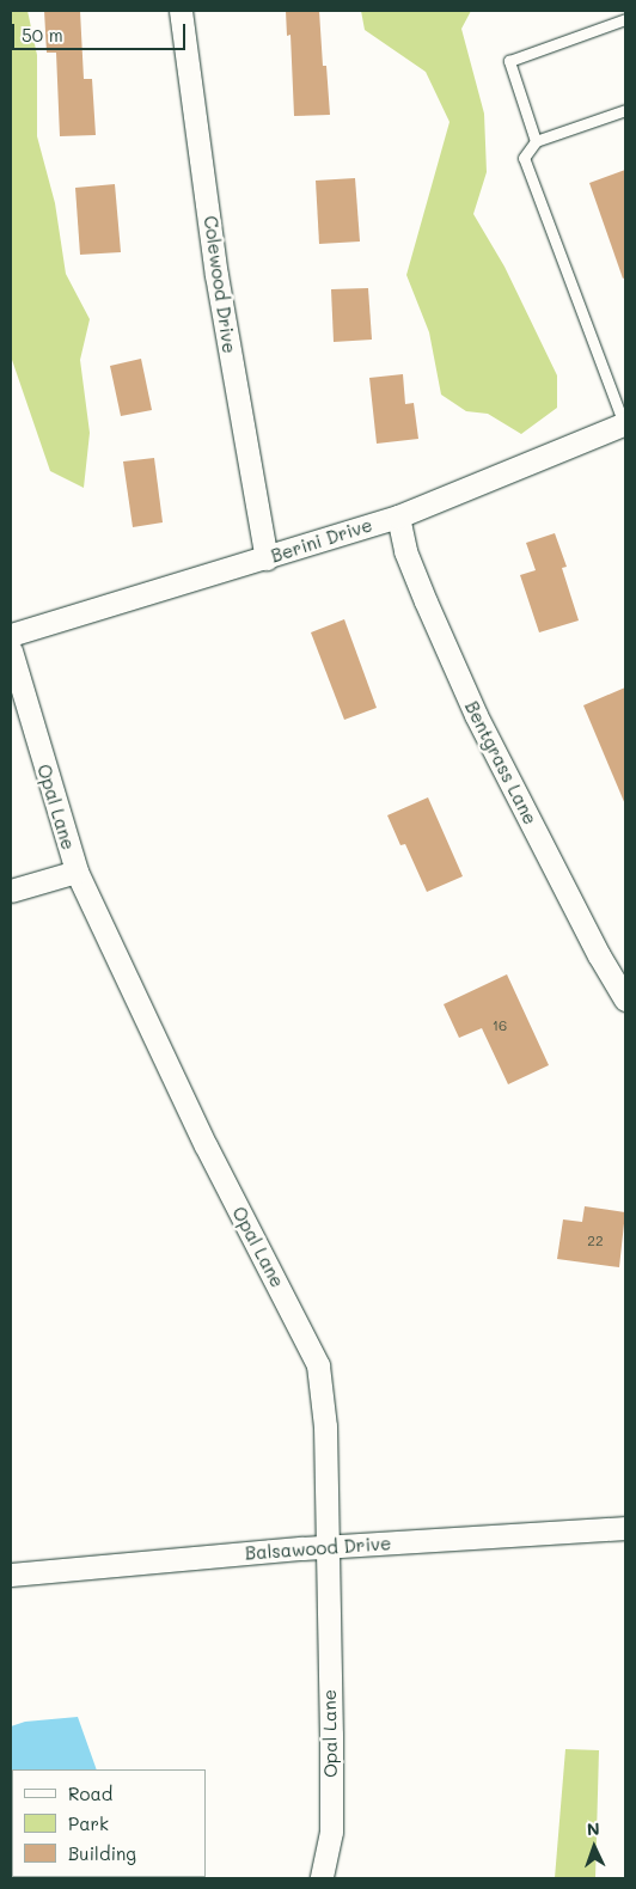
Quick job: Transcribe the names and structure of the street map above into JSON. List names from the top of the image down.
{
  "streets": {
    "street": [
      "Colewood Drive",
      "Berini Drive",
      "Bentgrass Lane",
      "Opal Lane",
      "Balsawood Drive"
    ]
  },
  "crossings": [
    ["Colewood Drive", "Berini Drive"],
    ["Berini Drive", "Bentgrass Lane"],
    ["Opal Lane", "Balsawood Drive"]
  ],
  "house_numbers": ["16", "22"],
  "legend": ["Road", "Park", "Building"],
  "scale_bar": "50 m",
  "north": "top"
}
